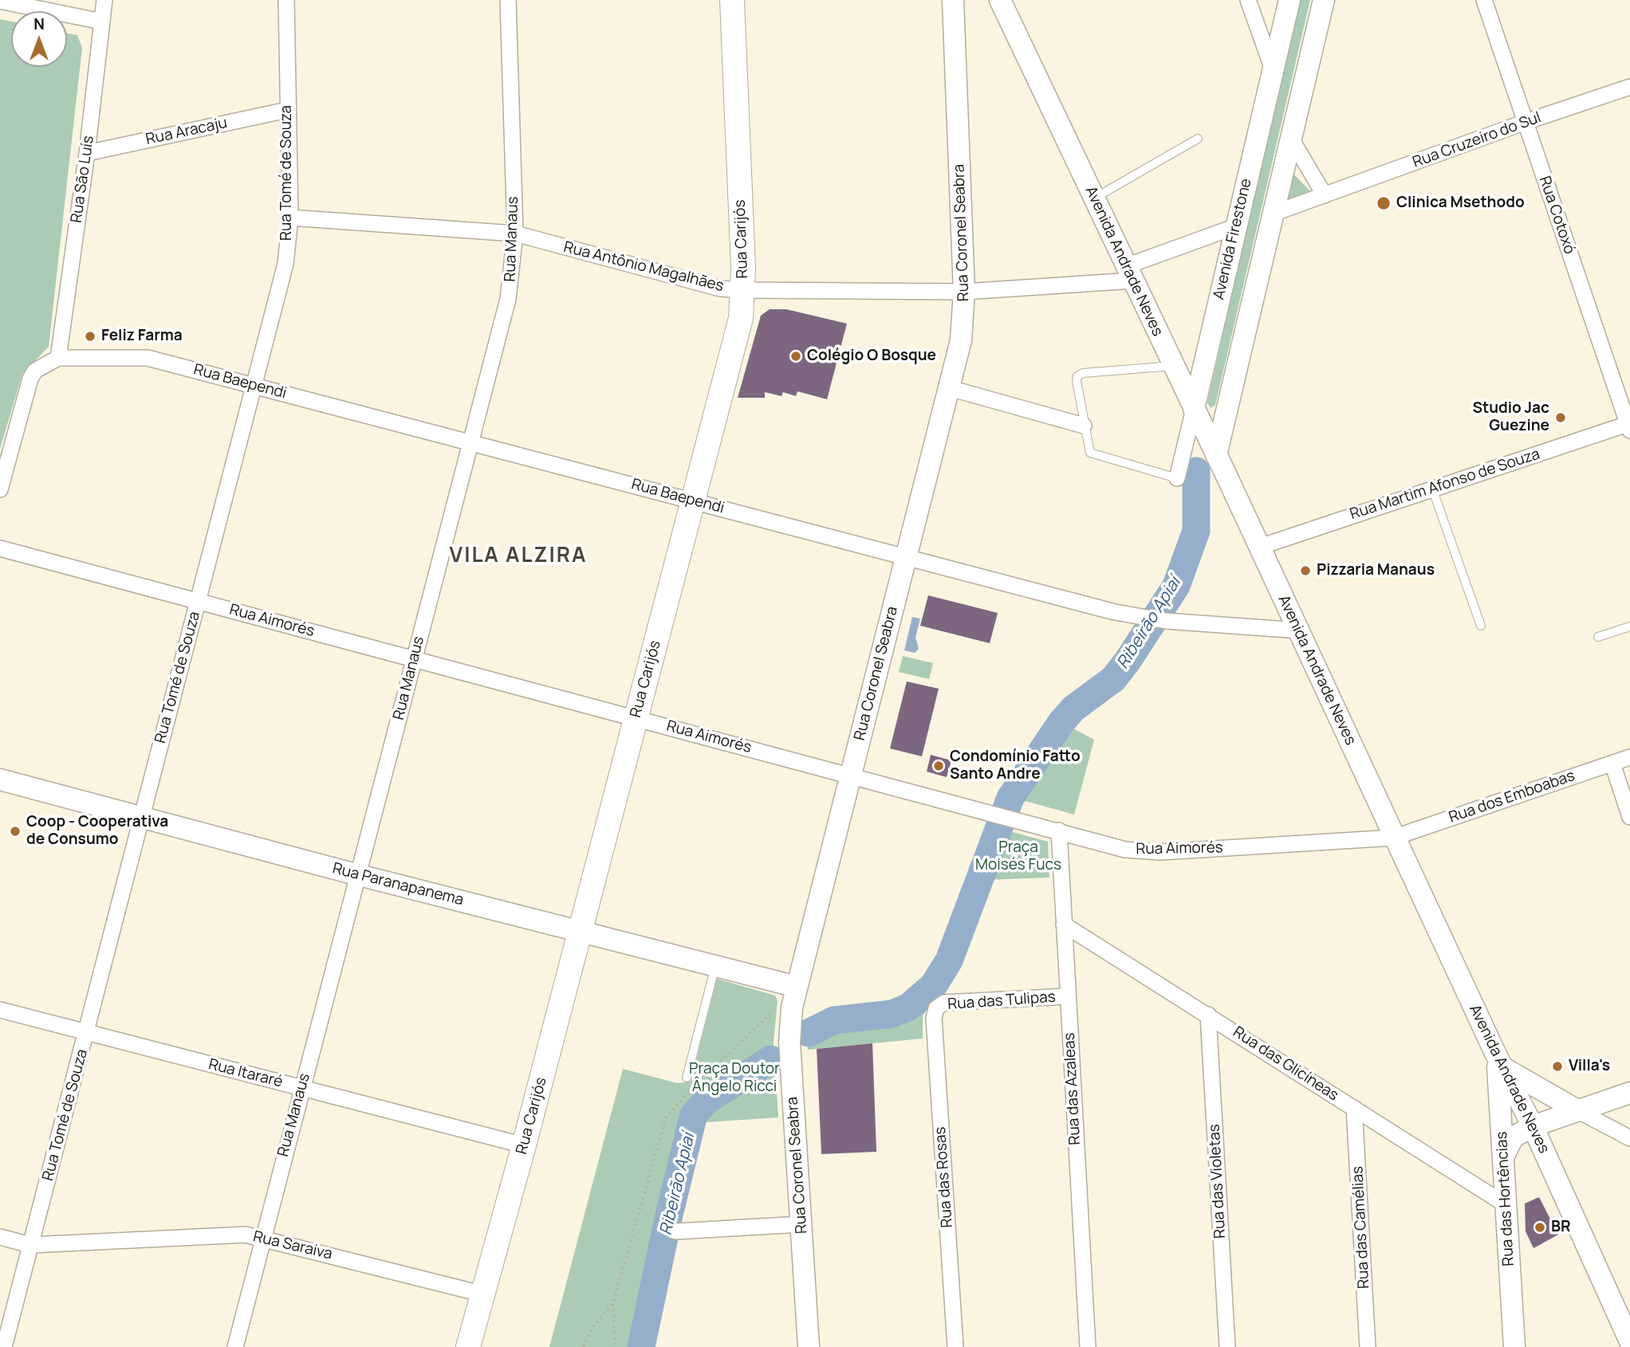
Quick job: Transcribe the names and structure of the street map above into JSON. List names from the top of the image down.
{
  "streets": {
    "main road": [
      "Rua Coronel Seabra",
      "Rua Carijós",
      "Avenida Firestone",
      "Avenida Andrade Neves",
      "Rua Paranapanema",
      "Rua das Hortências"
    ],
    "street": [
      "Rua Aracaju",
      "Rua Cruzeiro do Sul",
      "Rua Tomé de Souza",
      "Rua São Luís",
      "Rua Cotoxó",
      "Rua Manaus",
      "Rua Antônio Magalhães",
      "Rua Baependi",
      "Rua Martim Afonso de Souza",
      "Rua Aimorés",
      "Rua dos Emboabas",
      "Rua das Tulipas",
      "Rua das Glicíneas",
      "Rua Itararé",
      "Rua das Azaleas",
      "Rua das Rosas",
      "Rua das Violetas",
      "Rua das Camélias",
      "Rua Saraiva"
    ]
  },
  "crossings": [
    ["Rua Aracaju", "Rua Tomé de Souza"],
    ["Rua Aracaju", "Rua São Luís"],
    ["Rua Cruzeiro do Sul", "Rua Cotoxó"],
    ["Rua Tomé de Souza", "Rua Antônio Magalhães"],
    ["Rua Tomé de Souza", "Rua Baependi"],
    ["Rua Tomé de Souza", "Rua Aimorés"],
    ["Rua Tomé de Souza", "Rua Paranapanema"],
    ["Rua Tomé de Souza", "Rua Itararé"],
    ["Rua Tomé de Souza", "Rua Saraiva"],
    ["Rua São Luís", "Rua Baependi"],
    ["Rua Cotoxó", "Rua Martim Afonso de Souza"],
    ["Rua Coronel Seabra", "Rua Antônio Magalhães"],
    ["Rua Coronel Seabra", "Rua Baependi"],
    ["Rua Coronel Seabra", "Rua Aimorés"],
    ["Rua Coronel Seabra", "Rua Paranapanema"],
    ["Rua Manaus", "Rua Antônio Magalhães"],
    ["Rua Manaus", "Rua Baependi"],
    ["Rua Manaus", "Rua Aimorés"],
    ["Rua Manaus", "Rua Paranapanema"],
    ["Rua Manaus", "Rua Itararé"],
    ["Rua Manaus", "Rua Saraiva"],
    ["Rua Carijós", "Rua Antônio Magalhães"],
    ["Rua Carijós", "Rua Baependi"],
    ["Rua Carijós", "Rua Aimorés"],
    ["Rua Carijós", "Rua Paranapanema"],
    ["Rua Carijós", "Rua Itararé"],
    ["Rua Carijós", "Rua Saraiva"],
    ["Avenida Firestone", "Avenida Andrade Neves"],
    ["Avenida Andrade Neves", "Rua Antônio Magalhães"],
    ["Avenida Andrade Neves", "Rua Baependi"],
    ["Avenida Andrade Neves", "Rua Martim Afonso de Souza"],
    ["Avenida Andrade Neves", "Rua Aimorés"],
    ["Avenida Andrade Neves", "Rua dos Emboabas"],
    ["Avenida Andrade Neves", "Rua das Hortências"],
    ["Rua Aimorés", "Rua dos Emboabas"],
    ["Rua Aimorés", "Rua das Azaleas"],
    ["Rua das Tulipas", "Rua das Azaleas"],
    ["Rua das Tulipas", "Rua das Rosas"],
    ["Rua das Glicíneas", "Rua das Azaleas"],
    ["Rua das Glicíneas", "Rua das Violetas"],
    ["Rua das Glicíneas", "Rua das Hortências"],
    ["Rua das Glicíneas", "Rua das Camélias"]
  ],
  "districts": ["VILA ALZIRA"],
  "water": ["Ribeirão Apiaí"],
  "parks": ["Praça Moisés Fucs", "Praça Doutor Ângelo Ricci"],
  "places": [
    "Clinica Msethodo",
    "Feliz Farma",
    "Colégio O Bosque",
    "Studio Jac Guezine",
    "Pizzaria Manaus",
    "Condomínio Fatto Santo Andre",
    "Coop - Cooperativa de Consumo",
    "Villa's",
    "BR"
  ],
  "north": "top"
}
